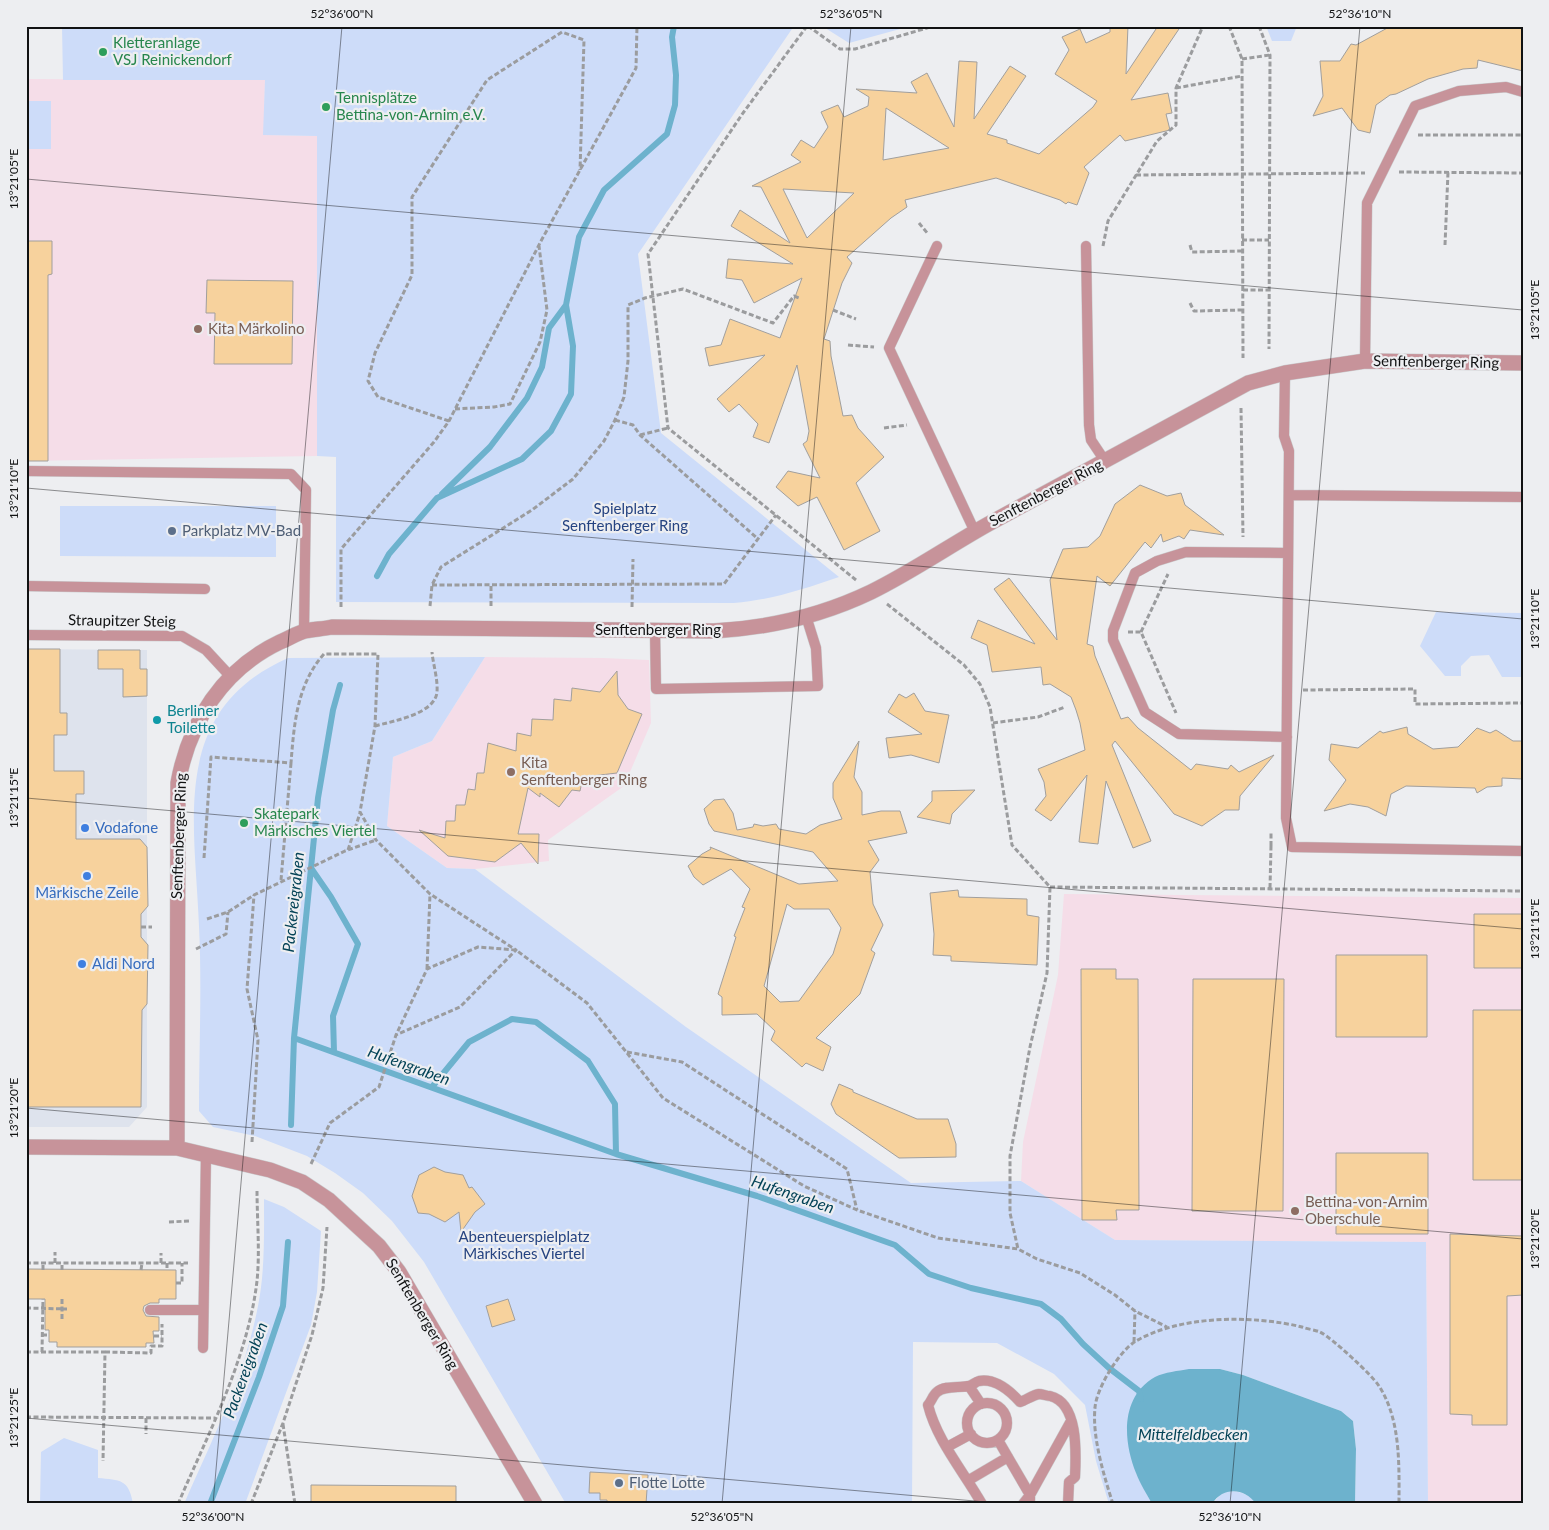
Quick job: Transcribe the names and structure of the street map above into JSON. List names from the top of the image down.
{
  "streets": {
    "street": ["Senftenberger Ring"],
    "lane": ["Straupitzer Steig"]
  },
  "crossings": [
    ["Senftenberger Ring", "Straupitzer Steig"]
  ],
  "water": ["Packereigraben", "Hufengraben", "Mittelfeldbecken"],
  "parks": ["Spielplatz Senftenberger Ring", "Abenteuerspielplatz Märkisches Viertel"],
  "places": [
    "Kletteranlage VSJ Reinickendorf",
    "Tennisplätze Bettina-von-Arnim e.V.",
    "Kita Märkolino",
    "Parkplatz MV-Bad",
    "Berliner Toilette",
    "Kita Senftenberger Ring",
    "Skatepark Märkisches Viertel",
    "Vodafone",
    "Märkische Zeile",
    "Aldi Nord",
    "Bettina-von-Arnim Oberschule",
    "Flotte Lotte"
  ],
  "coordinates": [
    "52°36'00\"N",
    "52°36'05\"N",
    "52°36'10\"N",
    "13°21'05\"E",
    "13°21'10\"E",
    "13°21'15\"E",
    "13°21'20\"E",
    "13°21'25\"E"
  ]
}
